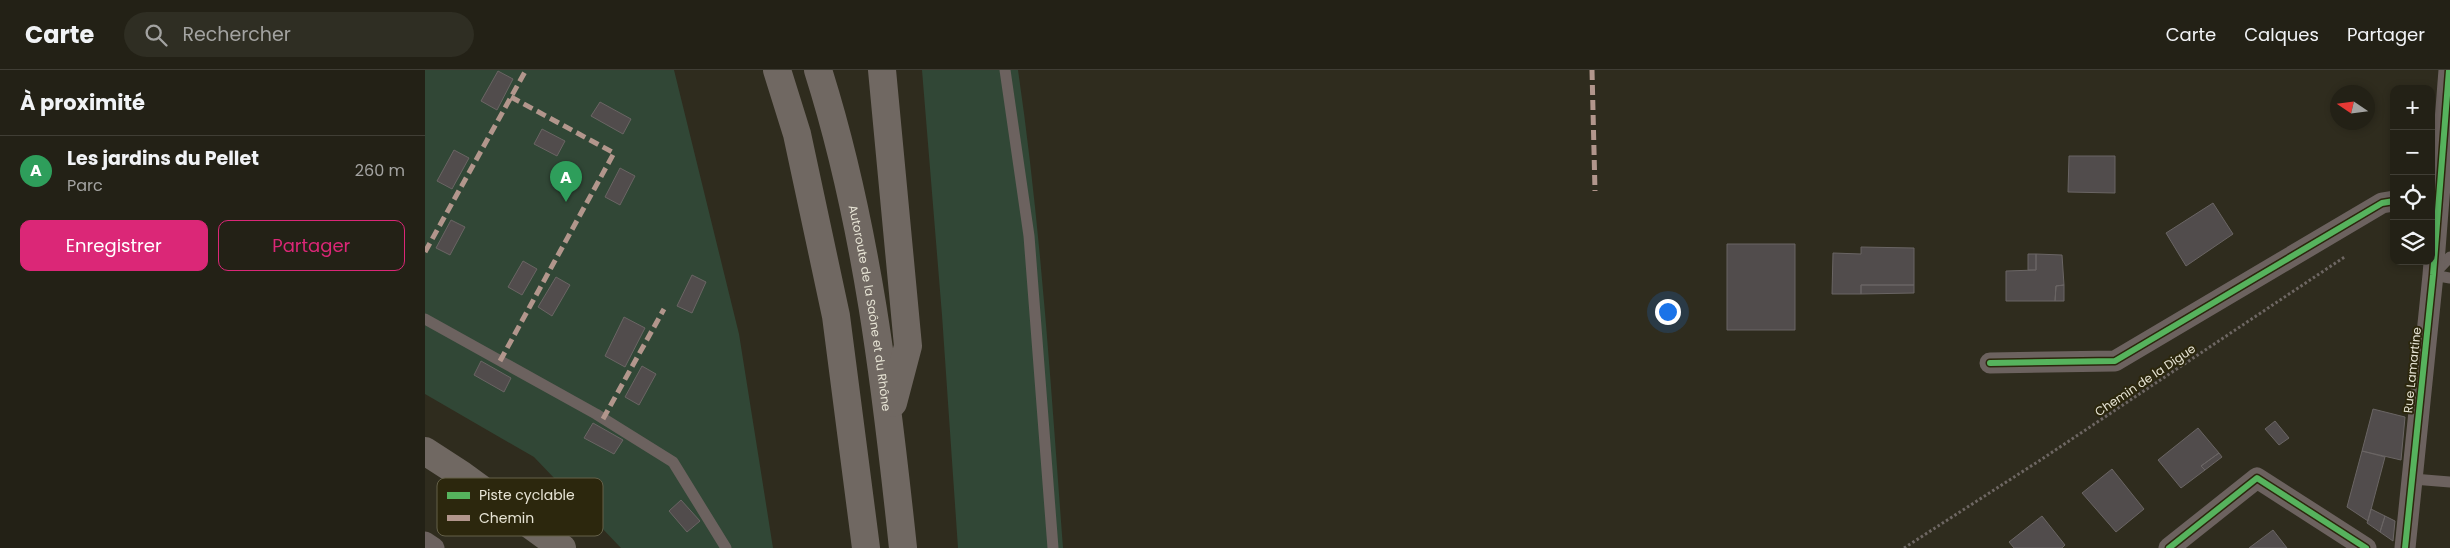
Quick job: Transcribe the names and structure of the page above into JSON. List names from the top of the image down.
{
  "streets": {
    "highway": ["Autoroute de la Saône et du Rhône"],
    "street": ["Rue Lamartine"],
    "path": ["Chemin de la Digue"]
  },
  "legend": ["Piste cyclable", "Chemin"],
  "north": "left",
  "page": {
    "header": "Carte",
    "search": "Rechercher",
    "nav": ["Carte", "Calques", "Partager"],
    "heading": "À proximité",
    "map_buttons": ["+", "−"],
    "list": [
      {
        "mark": "A",
        "name": "Les jardins du Pellet",
        "note": "Parc",
        "value": "260 m"
      }
    ],
    "pins": "A",
    "buttons": ["Enregistrer", "Partager"]
  }
}
